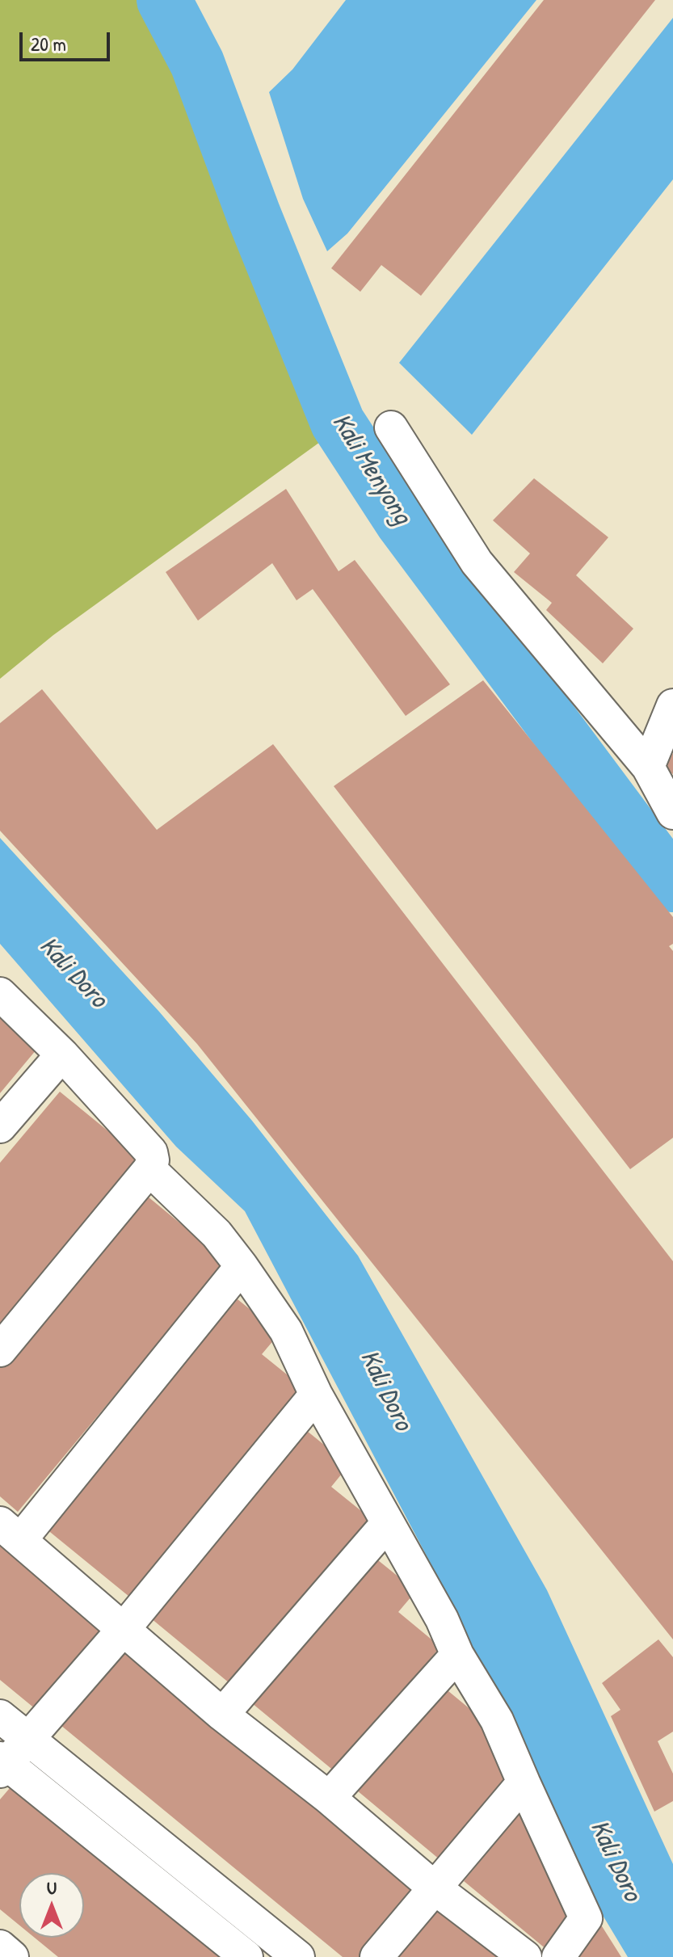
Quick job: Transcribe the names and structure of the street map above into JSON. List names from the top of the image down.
{
  "water": ["Kali Menyong", "Kali Doro"],
  "scale_bar": "20 m",
  "north": "top"
}
